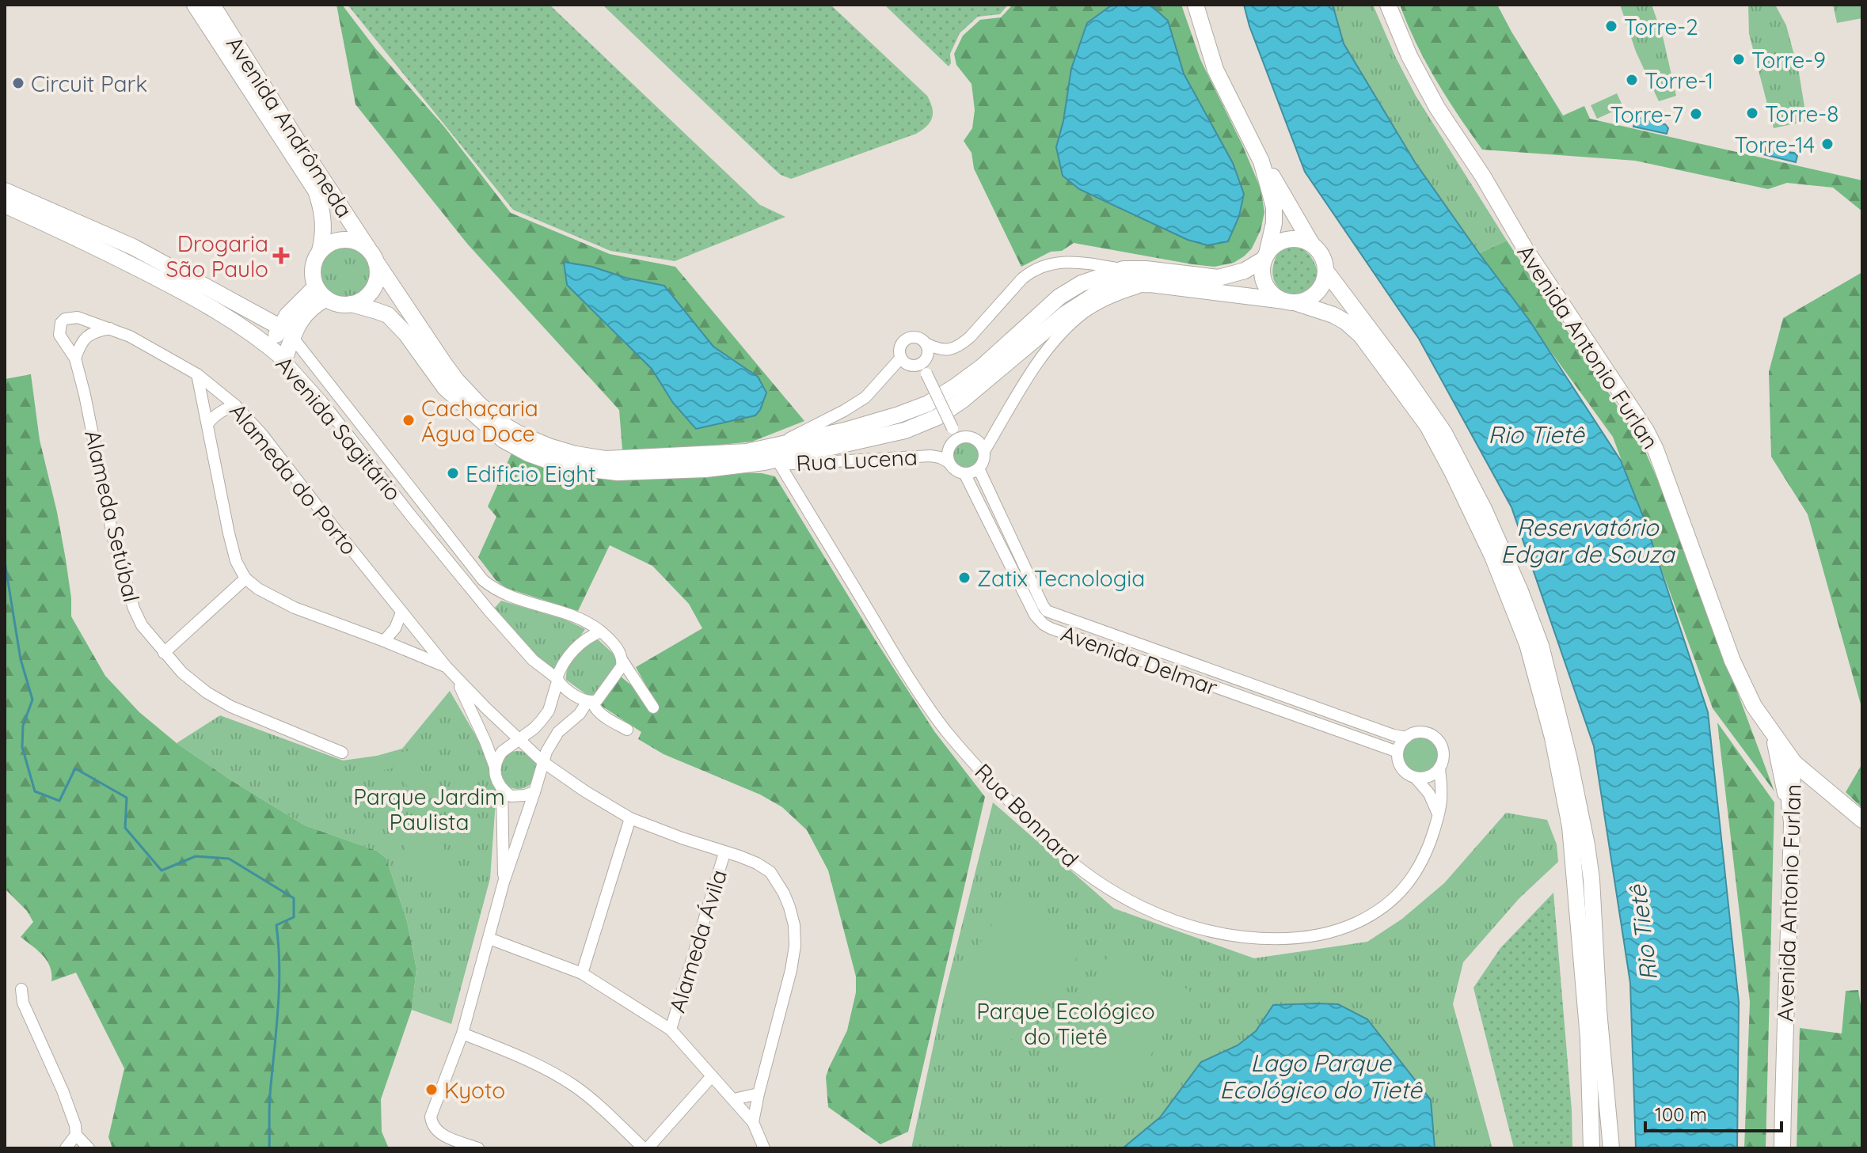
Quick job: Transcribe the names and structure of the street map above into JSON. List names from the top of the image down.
{
  "streets": {
    "main road": ["Avenida Andrômeda", "Avenida Antonio Furlan", "Avenida Sagitário"],
    "street": [
      "Rua Lucena",
      "Alameda do Porto",
      "Alameda Setúbal",
      "Avenida Delmar",
      "Rua Bonnard",
      "Alameda Ávila"
    ]
  },
  "crossings": [
    ["Rua Lucena", "Avenida Delmar"],
    ["Rua Lucena", "Rua Bonnard"],
    ["Alameda do Porto", "Alameda Setúbal"],
    ["Avenida Delmar", "Rua Bonnard"]
  ],
  "water": ["Rio Tietê", "Reservatório Edgar de Souza", "Lago Parque Ecológico do Tietê"],
  "parks": ["Parque Jardim Paulista", "Parque Ecológico do Tietê"],
  "places": {
    "other": [
      "Torre-2",
      "Torre-9",
      "Torre-1",
      "Circuit Park",
      "Torre-8",
      "Torre-7",
      "Torre-14",
      "Cachaçaria Água Doce",
      "Edificio Eight",
      "Zatix Tecnologia",
      "Kyoto"
    ],
    "health": ["Drogaria São Paulo"]
  },
  "scale_bar": "100 m"
}
